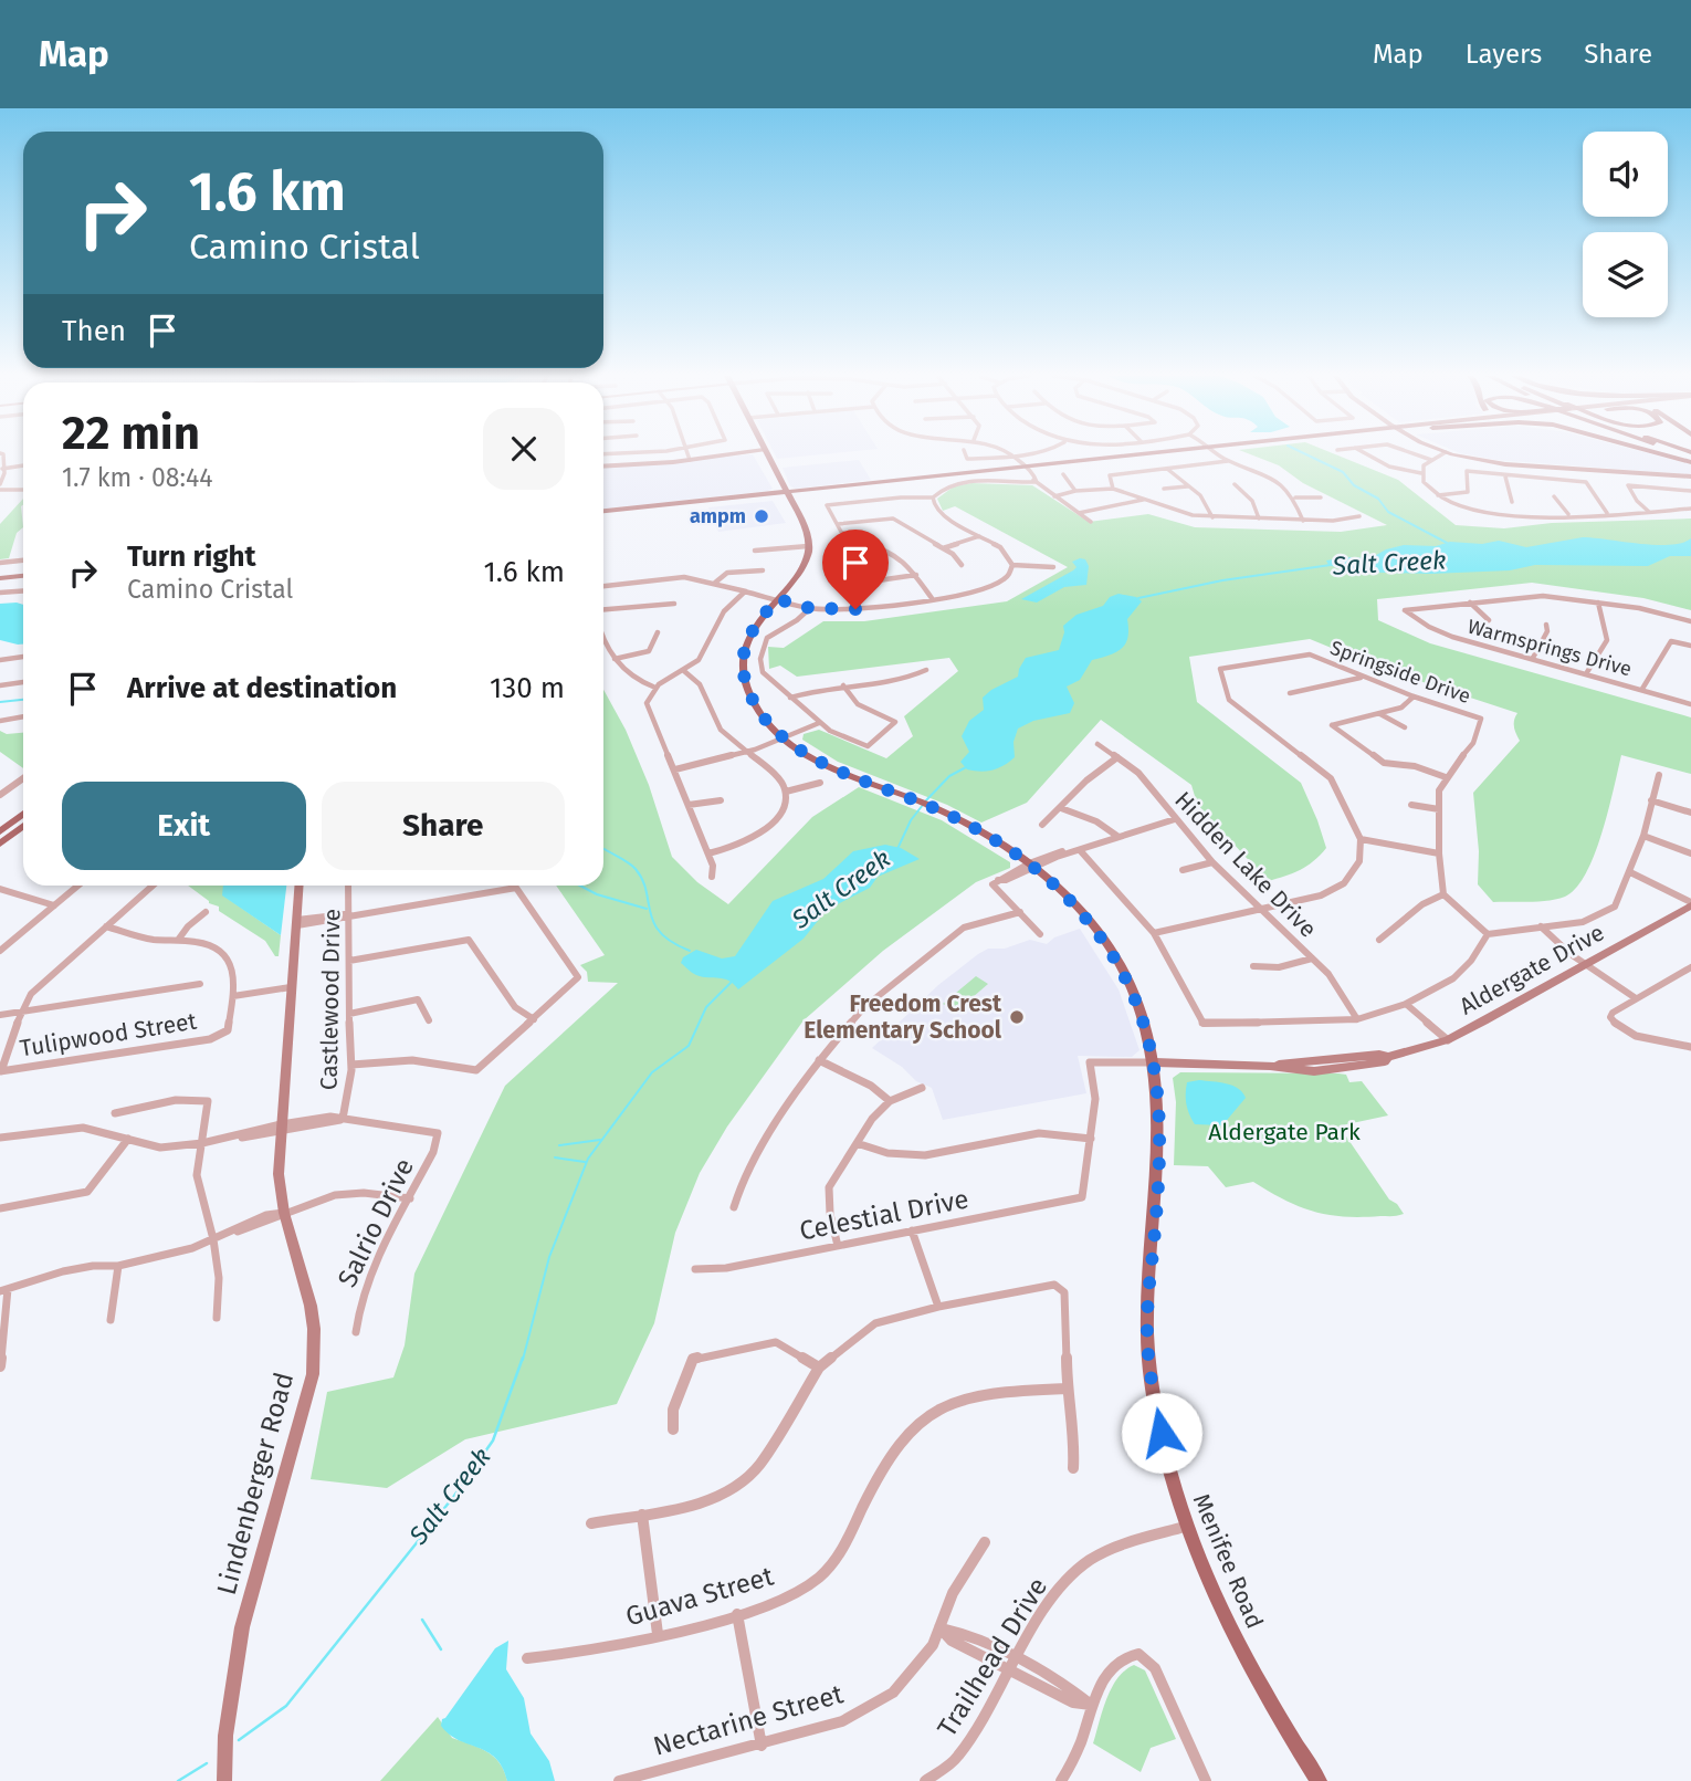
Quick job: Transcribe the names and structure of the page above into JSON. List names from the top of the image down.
{
  "streets": {
    "main road": ["Menifee Road"],
    "street": [
      "Warmsprings Drive",
      "Springside Drive",
      "Hidden Lake Drive",
      "Aldergate Drive",
      "Castlewood Drive",
      "Tulipwood Street",
      "Celestial Drive",
      "Salrio Drive",
      "Lindenberger Road",
      "Guava Street",
      "Trailhead Drive",
      "Nectarine Street"
    ]
  },
  "crossings": [
    ["Aldergate Drive", "Menifee Road"],
    ["Castlewood Drive", "Salrio Drive"],
    ["Menifee Road", "Trailhead Drive"]
  ],
  "water": ["Salt Creek"],
  "parks": ["Aldergate Park"],
  "places": ["ampm", "Freedom Crest Elementary School"],
  "page": {
    "header": "Map",
    "nav": ["Map", "Layers", "Share"],
    "turn": ["1.6 km", "Camino Cristal"],
    "then": "Then",
    "heading": ["22 min", "1.7 km · 08:44"],
    "list": [
      {
        "name": "Turn right",
        "note": "Camino Cristal",
        "value": "1.6 km"
      },
      {
        "name": "Arrive at destination",
        "value": "130 m"
      }
    ],
    "buttons": ["Exit", "Share"]
  }
}
